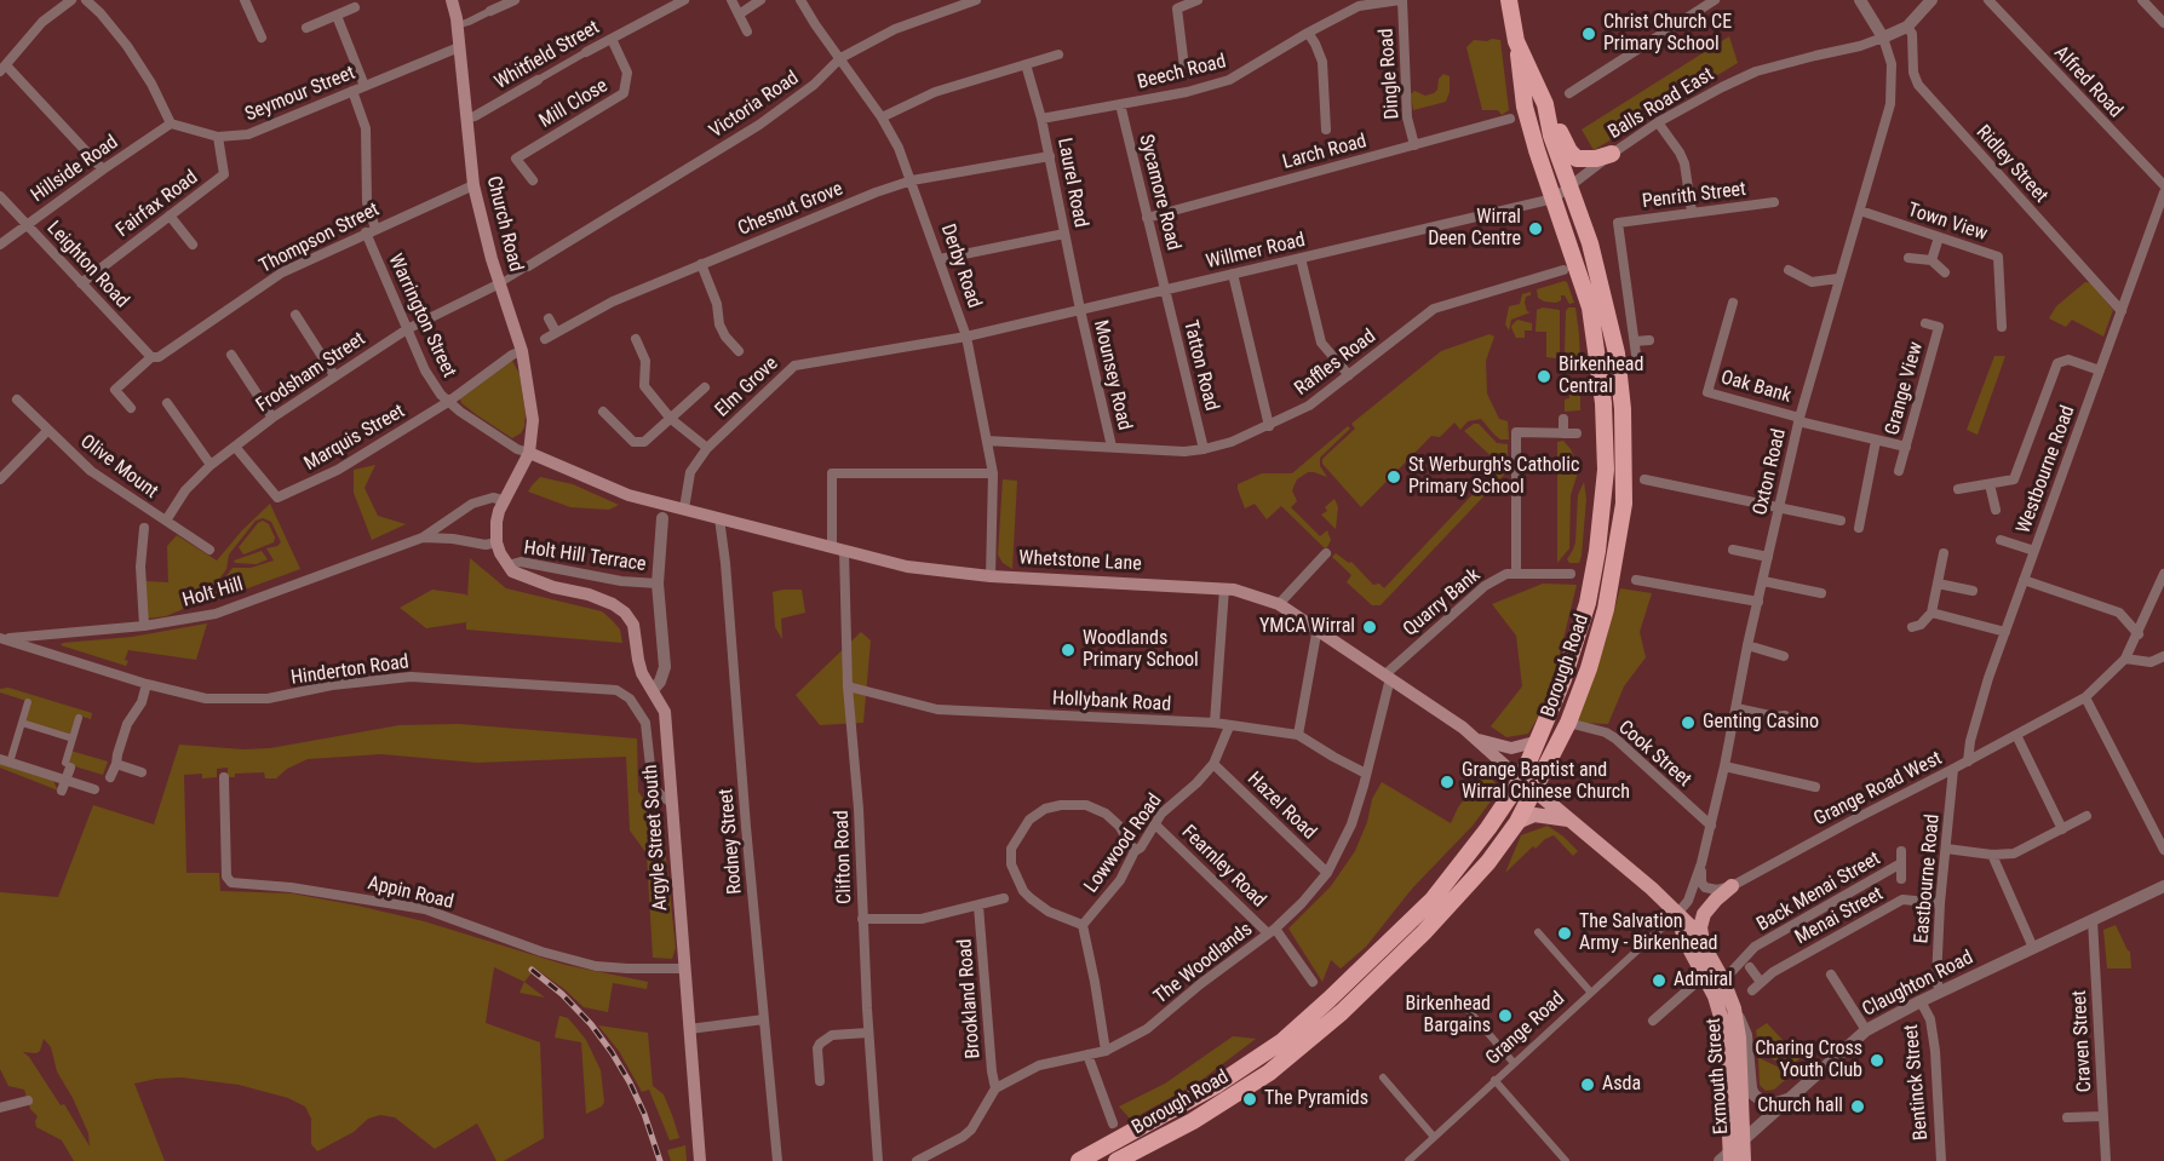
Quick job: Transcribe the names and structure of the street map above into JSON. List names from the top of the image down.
{
  "streets": {
    "highway": ["Borough Road"],
    "main road": [
      "Church Road",
      "Whetstone Lane",
      "Argyle Street South",
      "Exmouth Street"
    ],
    "street": [
      "Whitfield Street",
      "Beech Road",
      "Dingle Road",
      "Alfred Road",
      "Seymour Street",
      "Mill Close",
      "Balls Road East",
      "Victoria Road",
      "Larch Road",
      "Ridley Street",
      "Hillside Road",
      "Laurel Road",
      "Sycamore Road",
      "Penrith Street",
      "Fairfax Road",
      "Chesnut Grove",
      "Town View",
      "Thompson Street",
      "Willmer Road",
      "Leighton Road",
      "Derby Road",
      "Warrington Street",
      "Raffles Road",
      "Tatton Road",
      "Frodsham Street",
      "Mounsey Road",
      "Elm Grove",
      "Oak Bank",
      "Grange View",
      "Marquis Street",
      "Olive Mount",
      "Westbourne Road",
      "Oxton Road",
      "Holt Hill Terrace",
      "Holt Hill",
      "Quarry Bank",
      "Hinderton Road",
      "Hollybank Road",
      "Cook Street",
      "Grange Road West",
      "Hazel Road",
      "Rodney Street",
      "Lowwood Road",
      "Clifton Road",
      "Fearnley Road",
      "Eastbourne Road",
      "Back Menai Street",
      "Appin Road",
      "Menai Street",
      "The Woodlands",
      "Claughton Road",
      "Brookland Road",
      "Grange Road",
      "Craven Street",
      "Bentinck Street"
    ]
  },
  "crossings": [
    ["Whitfield Street", "Mill Close"],
    ["Whitfield Street", "Church Road"],
    ["Beech Road", "Dingle Road"],
    ["Beech Road", "Laurel Road"],
    ["Beech Road", "Sycamore Road"],
    ["Dingle Road", "Larch Road"],
    ["Seymour Street", "Hillside Road"],
    ["Seymour Street", "Fairfax Road"],
    ["Seymour Street", "Church Road"],
    ["Seymour Street", "Warrington Street"],
    ["Balls Road East", "Willmer Road"],
    ["Balls Road East", "Oxton Road"],
    ["Balls Road East", "Borough Road"],
    ["Victoria Road", "Derby Road"],
    ["Larch Road", "Sycamore Road"],
    ["Ridley Street", "Westbourne Road"],
    ["Hillside Road", "Leighton Road"],
    ["Laurel Road", "Chesnut Grove"],
    ["Laurel Road", "Willmer Road"],
    ["Laurel Road", "Mounsey Road"],
    ["Sycamore Road", "Willmer Road"],
    ["Sycamore Road", "Tatton Road"],
    ["Fairfax Road", "Leighton Road"],
    ["Chesnut Grove", "Derby Road"],
    ["Town View", "Oxton Road"],
    ["Church Road", "Thompson Street"],
    ["Church Road", "Warrington Street"],
    ["Church Road", "Frodsham Street"],
    ["Church Road", "Marquis Street"],
    ["Church Road", "Whetstone Lane"],
    ["Thompson Street", "Leighton Road"],
    ["Thompson Street", "Warrington Street"],
    ["Willmer Road", "Derby Road"],
    ["Willmer Road", "Tatton Road"],
    ["Willmer Road", "Mounsey Road"],
    ["Willmer Road", "Elm Grove"],
    ["Derby Road", "Raffles Road"],
    ["Derby Road", "Elm Grove"],
    ["Derby Road", "Whetstone Lane"],
    ["Derby Road", "Clifton Road"],
    ["Warrington Street", "Frodsham Street"],
    ["Warrington Street", "Marquis Street"],
    ["Warrington Street", "Whetstone Lane"],
    ["Raffles Road", "Tatton Road"],
    ["Raffles Road", "Mounsey Road"],
    ["Frodsham Street", "Marquis Street"],
    ["Frodsham Street", "Olive Mount"],
    ["Elm Grove", "Whetstone Lane"],
    ["Oak Bank", "Oxton Road"],
    ["Westbourne Road", "Grange Road West"],
    ["Oxton Road", "Whetstone Lane"],
    ["Oxton Road", "Cook Street"],
    ["Oxton Road", "Grange Road"],
    ["Oxton Road", "Exmouth Street"],
    ["Holt Hill Terrace", "Argyle Street South"],
    ["Whetstone Lane", "Quarry Bank"],
    ["Whetstone Lane", "Borough Road"],
    ["Whetstone Lane", "Rodney Street"],
    ["Whetstone Lane", "Clifton Road"],
    ["Whetstone Lane", "The Woodlands"],
    ["Whetstone Lane", "Grange Road"],
    ["Whetstone Lane", "Exmouth Street"],
    ["Holt Hill", "Hinderton Road"],
    ["Quarry Bank", "The Woodlands"],
    ["Borough Road", "Cook Street"],
    ["Hinderton Road", "Argyle Street South"],
    ["Hollybank Road", "Lowwood Road"],
    ["Hollybank Road", "Clifton Road"],
    ["Hollybank Road", "The Woodlands"],
    ["Grange Road West", "Eastbourne Road"],
    ["Hazel Road", "Lowwood Road"],
    ["Hazel Road", "The Woodlands"],
    ["Argyle Street South", "Appin Road"],
    ["Lowwood Road", "Fearnley Road"],
    ["Fearnley Road", "The Woodlands"],
    ["Eastbourne Road", "Menai Street"],
    ["Eastbourne Road", "Claughton Road"],
    ["Back Menai Street", "Exmouth Street"],
    ["The Woodlands", "Brookland Road"],
    ["Claughton Road", "Craven Street"],
    ["Claughton Road", "Exmouth Street"],
    ["Claughton Road", "Bentinck Street"],
    ["Grange Road", "Exmouth Street"]
  ],
  "places": [
    "Christ Church CE Primary School",
    "Wirral Deen Centre",
    "Birkenhead Central",
    "St Werburgh's Catholic Primary School",
    "YMCA Wirral",
    "Woodlands Primary School",
    "Genting Casino",
    "Grange Baptist and Wirral Chinese Church",
    "The Salvation Army - Birkenhead",
    "Admiral",
    "Birkenhead Bargains",
    "Charing Cross Youth Club",
    "Asda",
    "The Pyramids",
    "Church hall"
  ]
}
